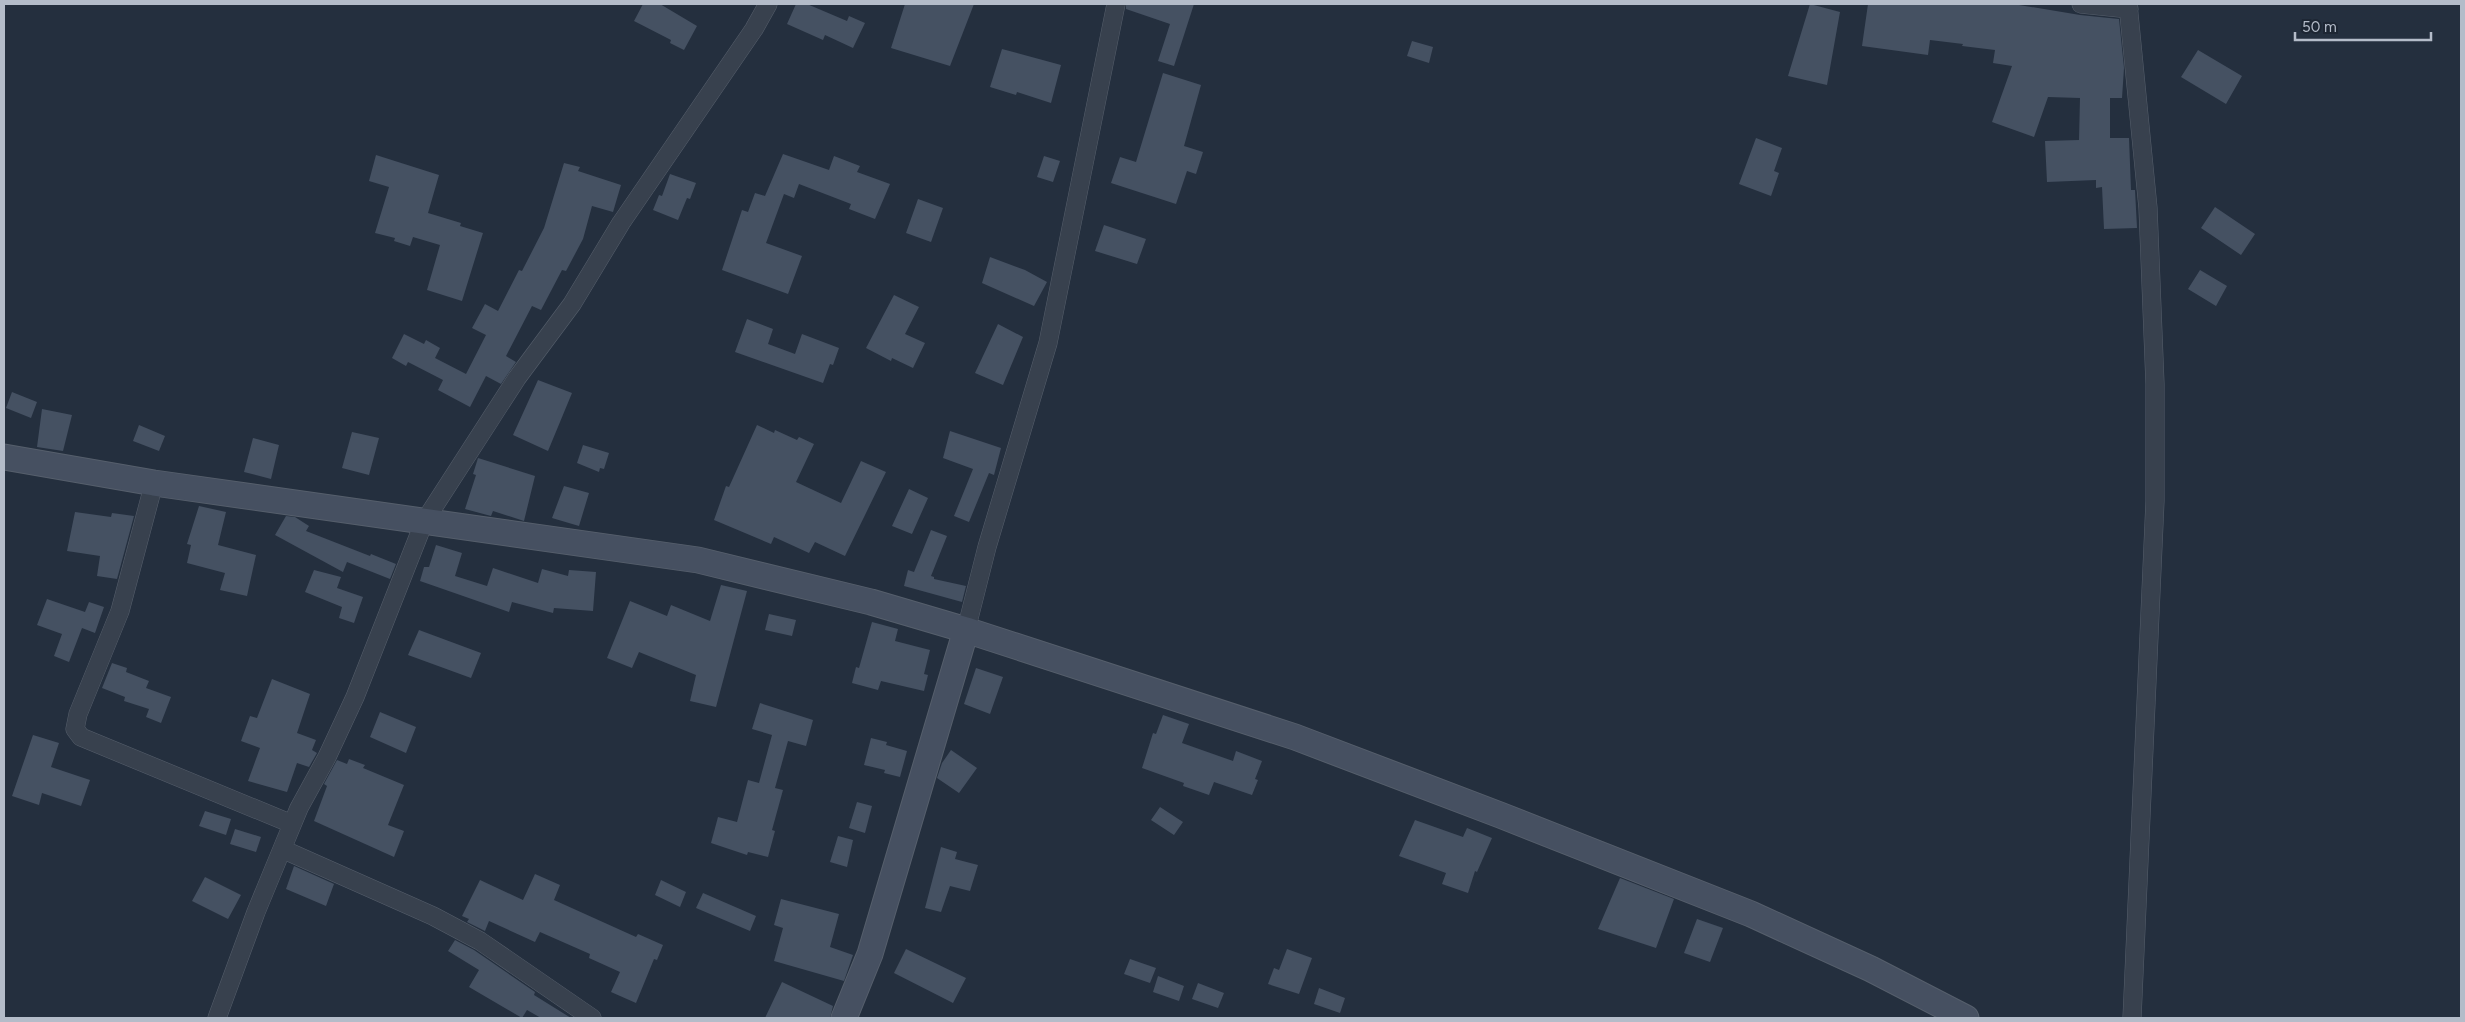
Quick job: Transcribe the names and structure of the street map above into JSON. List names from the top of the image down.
{
  "scale_bar": "50 m"
}
